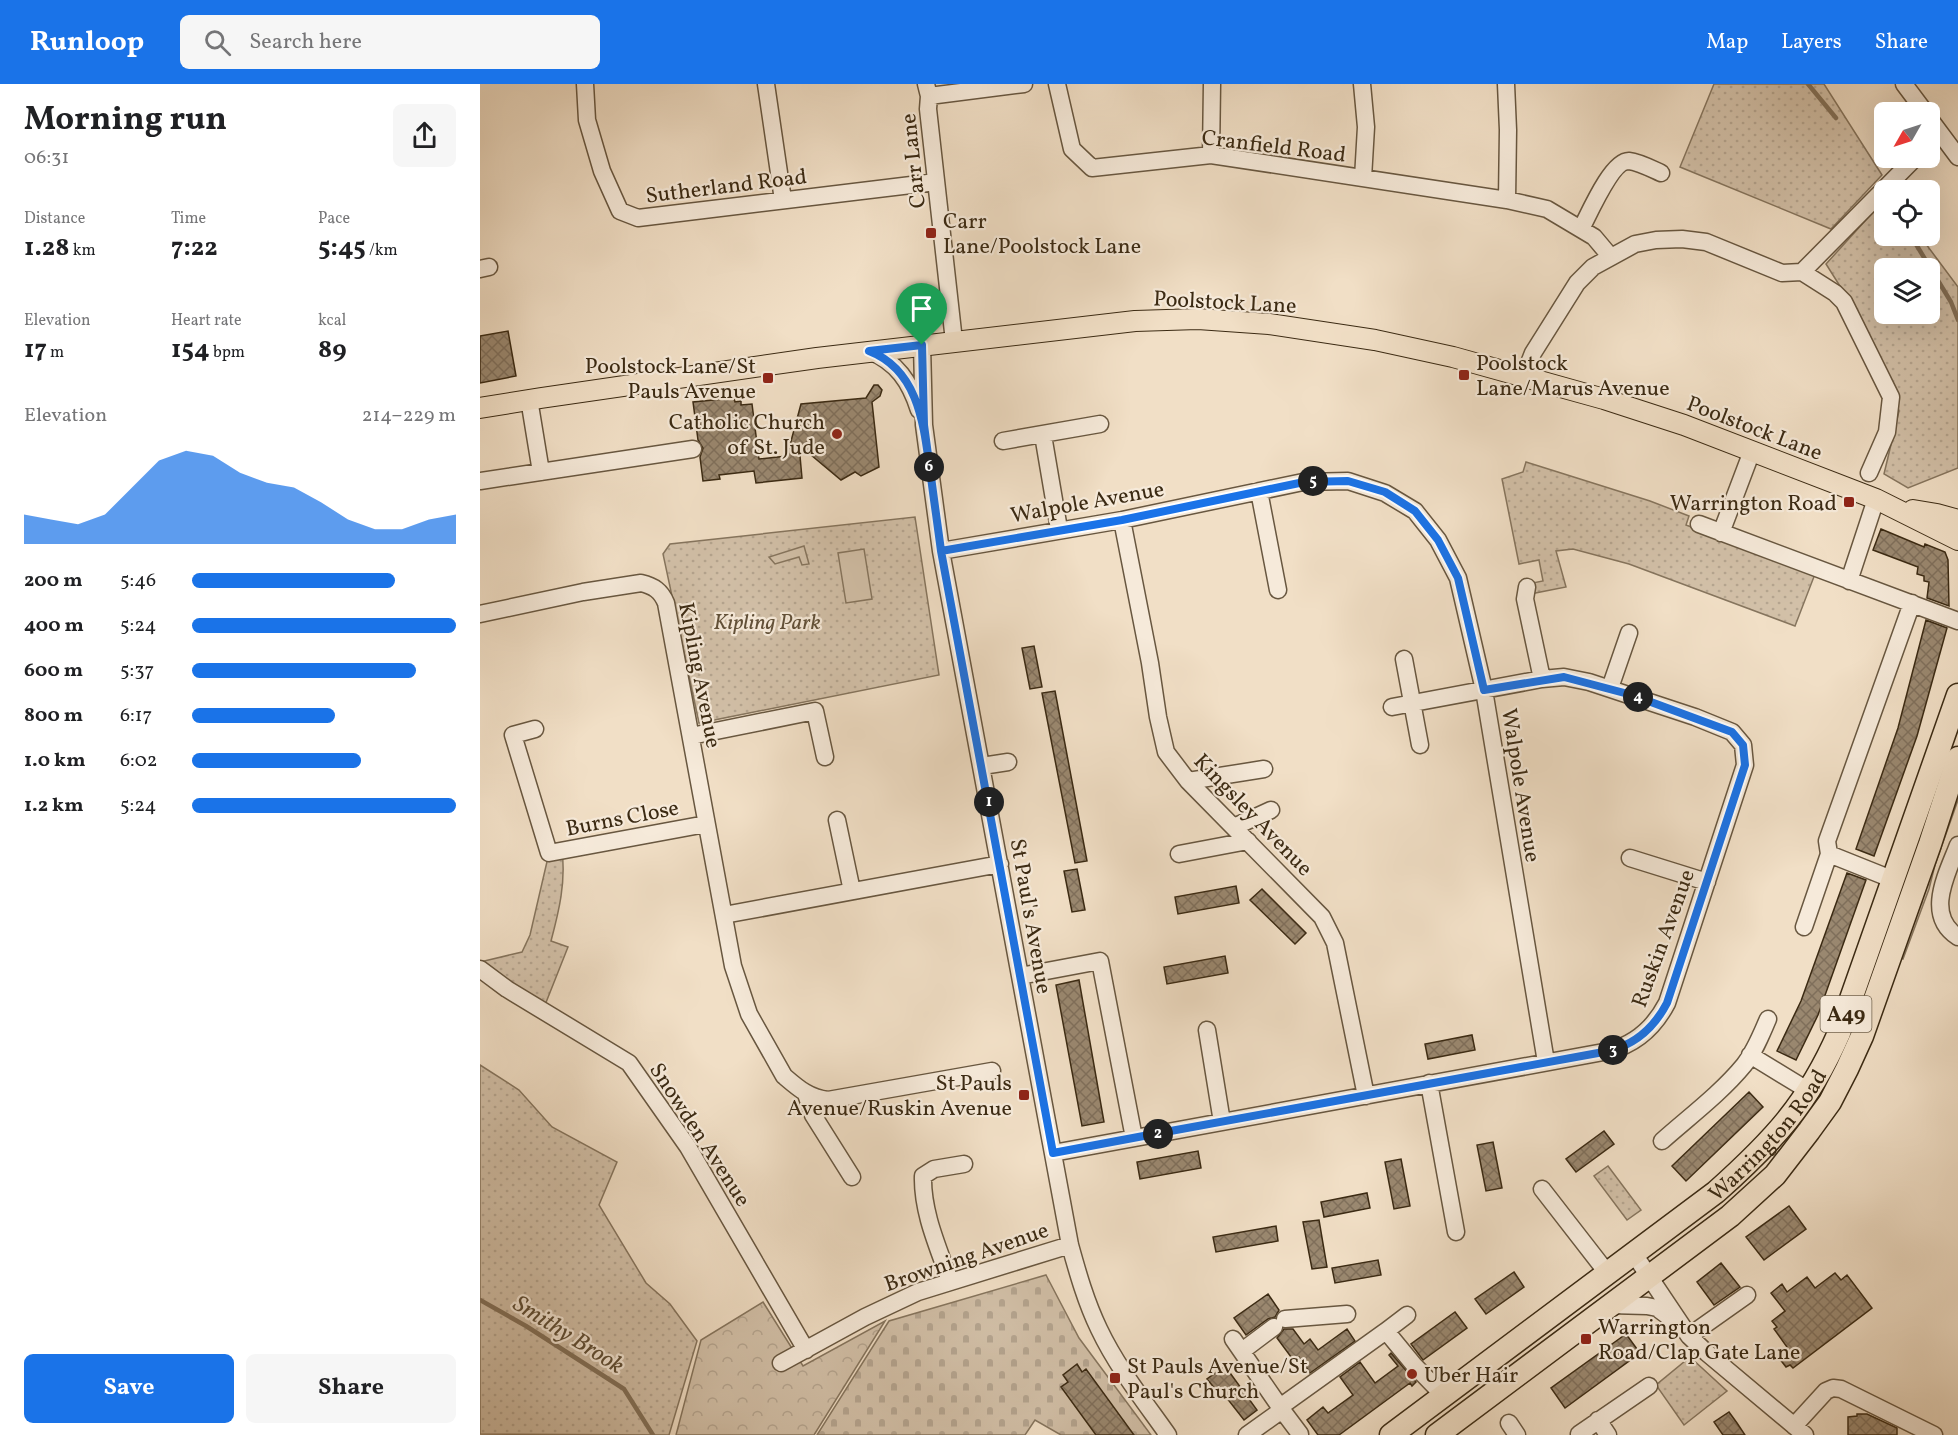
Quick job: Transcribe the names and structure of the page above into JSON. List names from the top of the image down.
{
  "streets": {
    "highway": ["A49", "Warrington Road"],
    "main road": ["Poolstock Lane"],
    "street": [
      "Cranfield Road",
      "Carr Lane",
      "Sutherland Road",
      "Walpole Avenue",
      "Kipling Avenue",
      "Kingsley Avenue",
      "Burns Close",
      "St Paul's Avenue",
      "Ruskin Avenue",
      "Snowden Avenue",
      "Browning Avenue"
    ]
  },
  "crossings": [
    ["Carr Lane", "Sutherland Road"],
    ["Carr Lane", "Poolstock Lane"],
    ["Poolstock Lane", "St Paul's Avenue"],
    ["Walpole Avenue", "Kingsley Avenue"],
    ["Walpole Avenue", "St Paul's Avenue"],
    ["Walpole Avenue", "Ruskin Avenue"],
    ["Kipling Avenue", "Burns Close"],
    ["Kingsley Avenue", "Ruskin Avenue"],
    ["St Paul's Avenue", "Ruskin Avenue"],
    ["St Paul's Avenue", "Browning Avenue"],
    ["Snowden Avenue", "Browning Avenue"]
  ],
  "water": ["Smithy Brook"],
  "parks": ["Kipling Park"],
  "places": {
    "transit": [
      "Carr Lane/Poolstock Lane",
      "Poolstock Lane/Marus Avenue",
      "Poolstock Lane/St Pauls Avenue",
      "Warrington Road",
      "St Pauls Avenue/Ruskin Avenue",
      "Warrington Road/Clap Gate Lane",
      "St Pauls Avenue/St Paul's Church"
    ],
    "other": ["Catholic Church of St. Jude", "Uber Hair"]
  },
  "north": "bottom left",
  "page": {
    "header": "Runloop",
    "search": "Search here",
    "nav": ["Map", "Layers", "Share"],
    "heading": ["Morning run", "06:31"],
    "stats": [
      ["Distance", "1.28 km"],
      ["Time", "7:22"],
      ["Pace", "5:45 /km"],
      ["Elevation", "17 m"],
      ["Heart rate", "154 bpm"],
      ["kcal", "89"]
    ],
    "chart": ["Elevation", "214–229 m"],
    "pins": [
      "6",
      "5",
      "4",
      "1",
      "3",
      "2"
    ],
    "list": [
      {
        "name": "200 m",
        "note": "5:46"
      },
      {
        "name": "400 m",
        "note": "5:24"
      },
      {
        "name": "600 m",
        "note": "5:37"
      },
      {
        "name": "800 m",
        "note": "6:17"
      },
      {
        "name": "1.0 km",
        "note": "6:02"
      },
      {
        "name": "1.2 km",
        "note": "5:24"
      }
    ],
    "buttons": ["Save", "Share"]
  }
}
